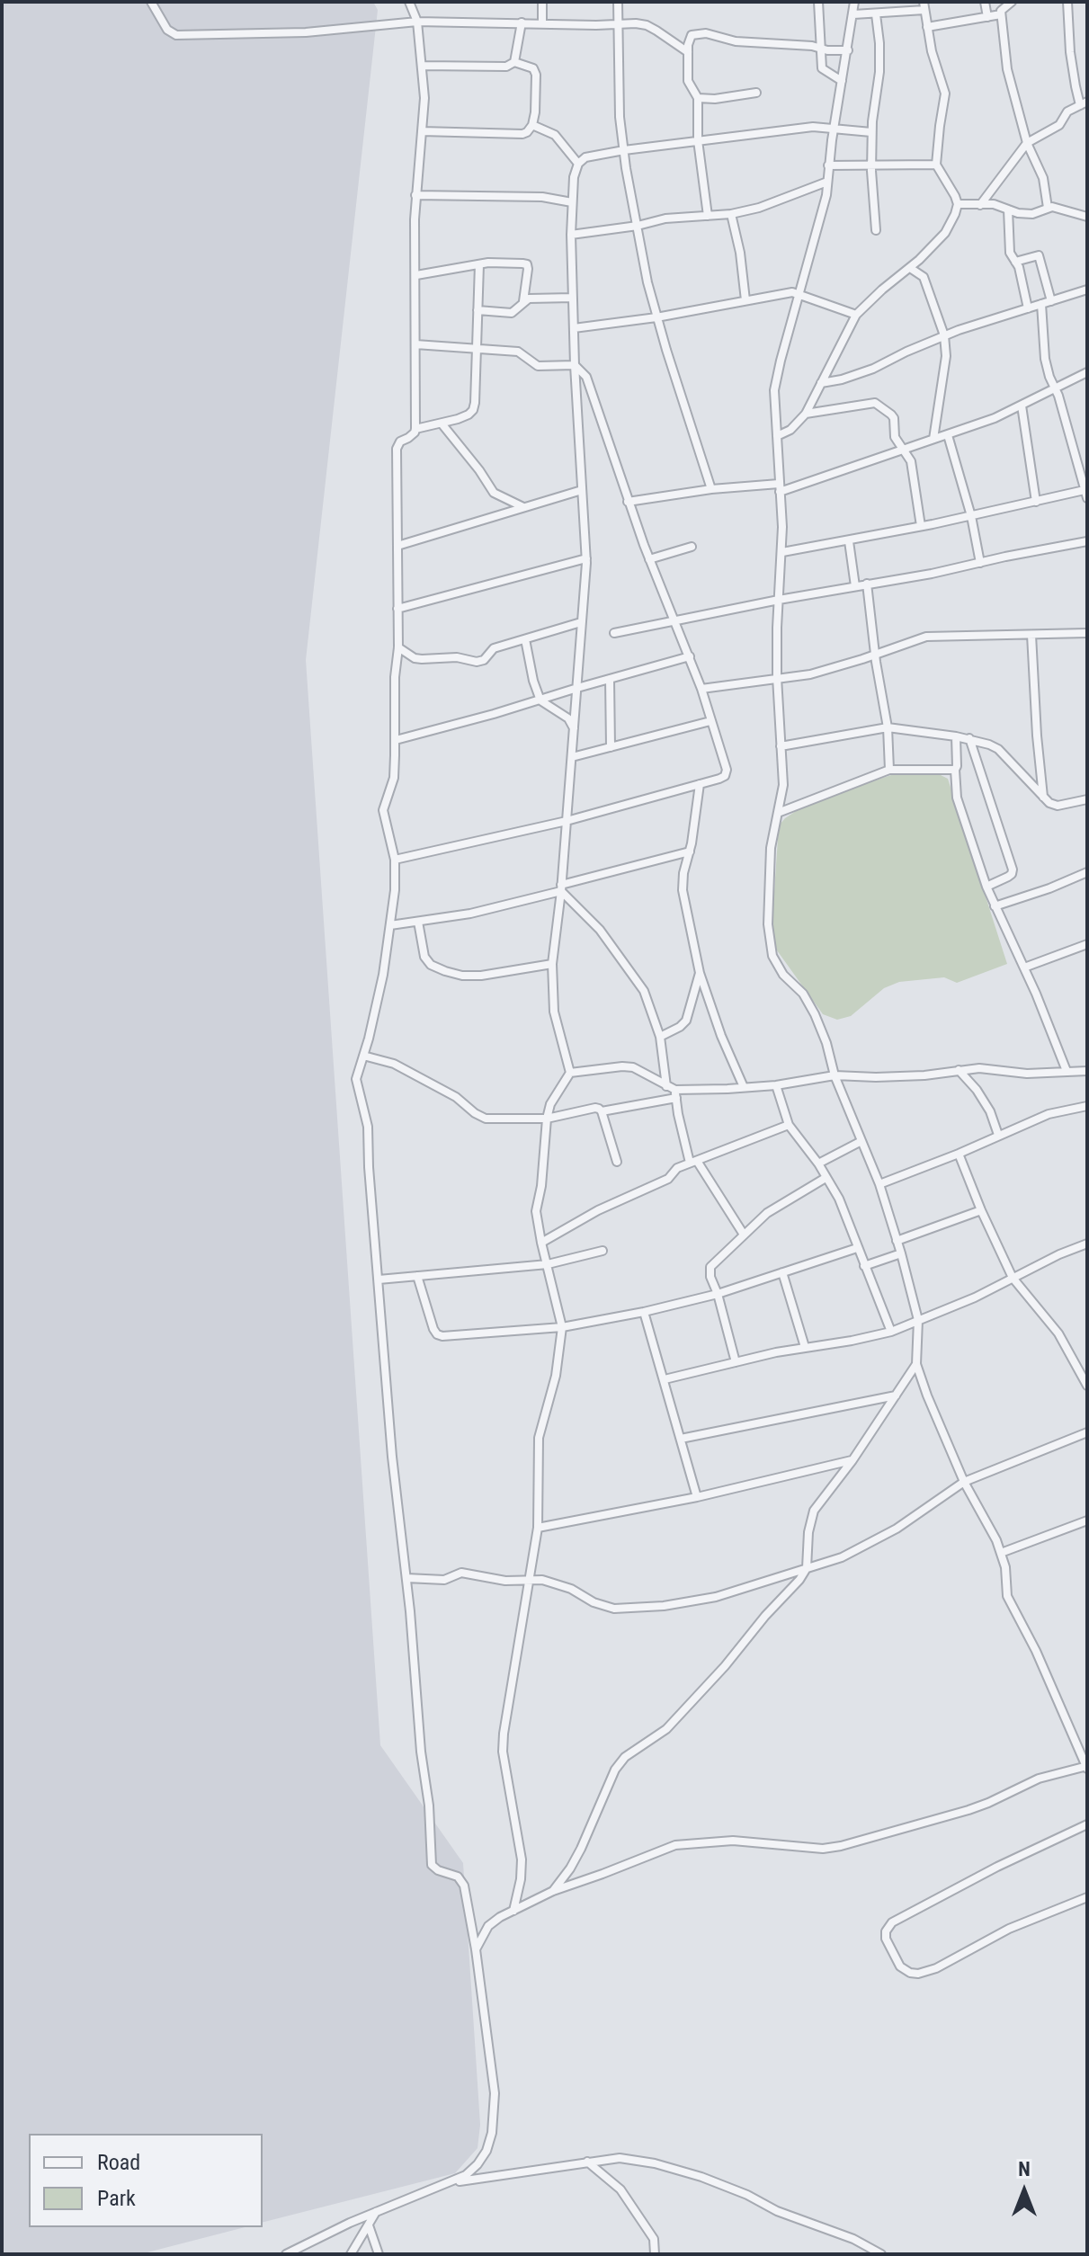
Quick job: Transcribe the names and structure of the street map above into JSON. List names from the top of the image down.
{
  "legend": ["Road", "Park"],
  "north": "top"
}
